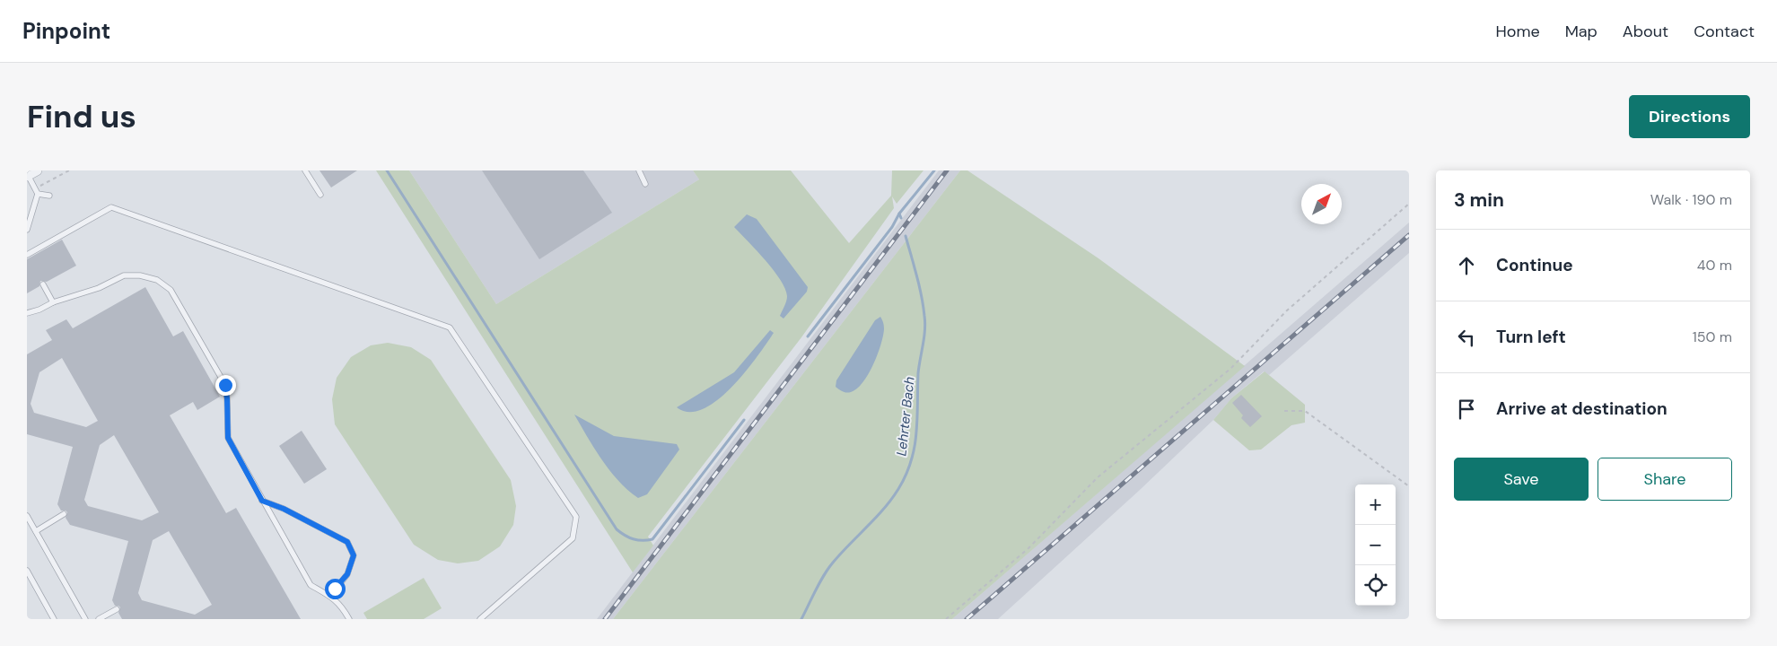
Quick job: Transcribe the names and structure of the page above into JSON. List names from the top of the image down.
{
  "water": ["Lehrter Bach"],
  "north": "top right",
  "page": {
    "header": "Pinpoint",
    "nav": [
      "Home",
      "Map",
      "About",
      "Contact"
    ],
    "buttons": [
      "Directions",
      ["Save", "Share"]
    ],
    "title": "Find us",
    "heading": ["3 min", "Walk · 190 m"],
    "list": [
      ["Continue", "40 m"],
      ["Turn left", "150 m"],
      "Arrive at destination"
    ],
    "map_buttons": ["+", "−"]
  }
}
